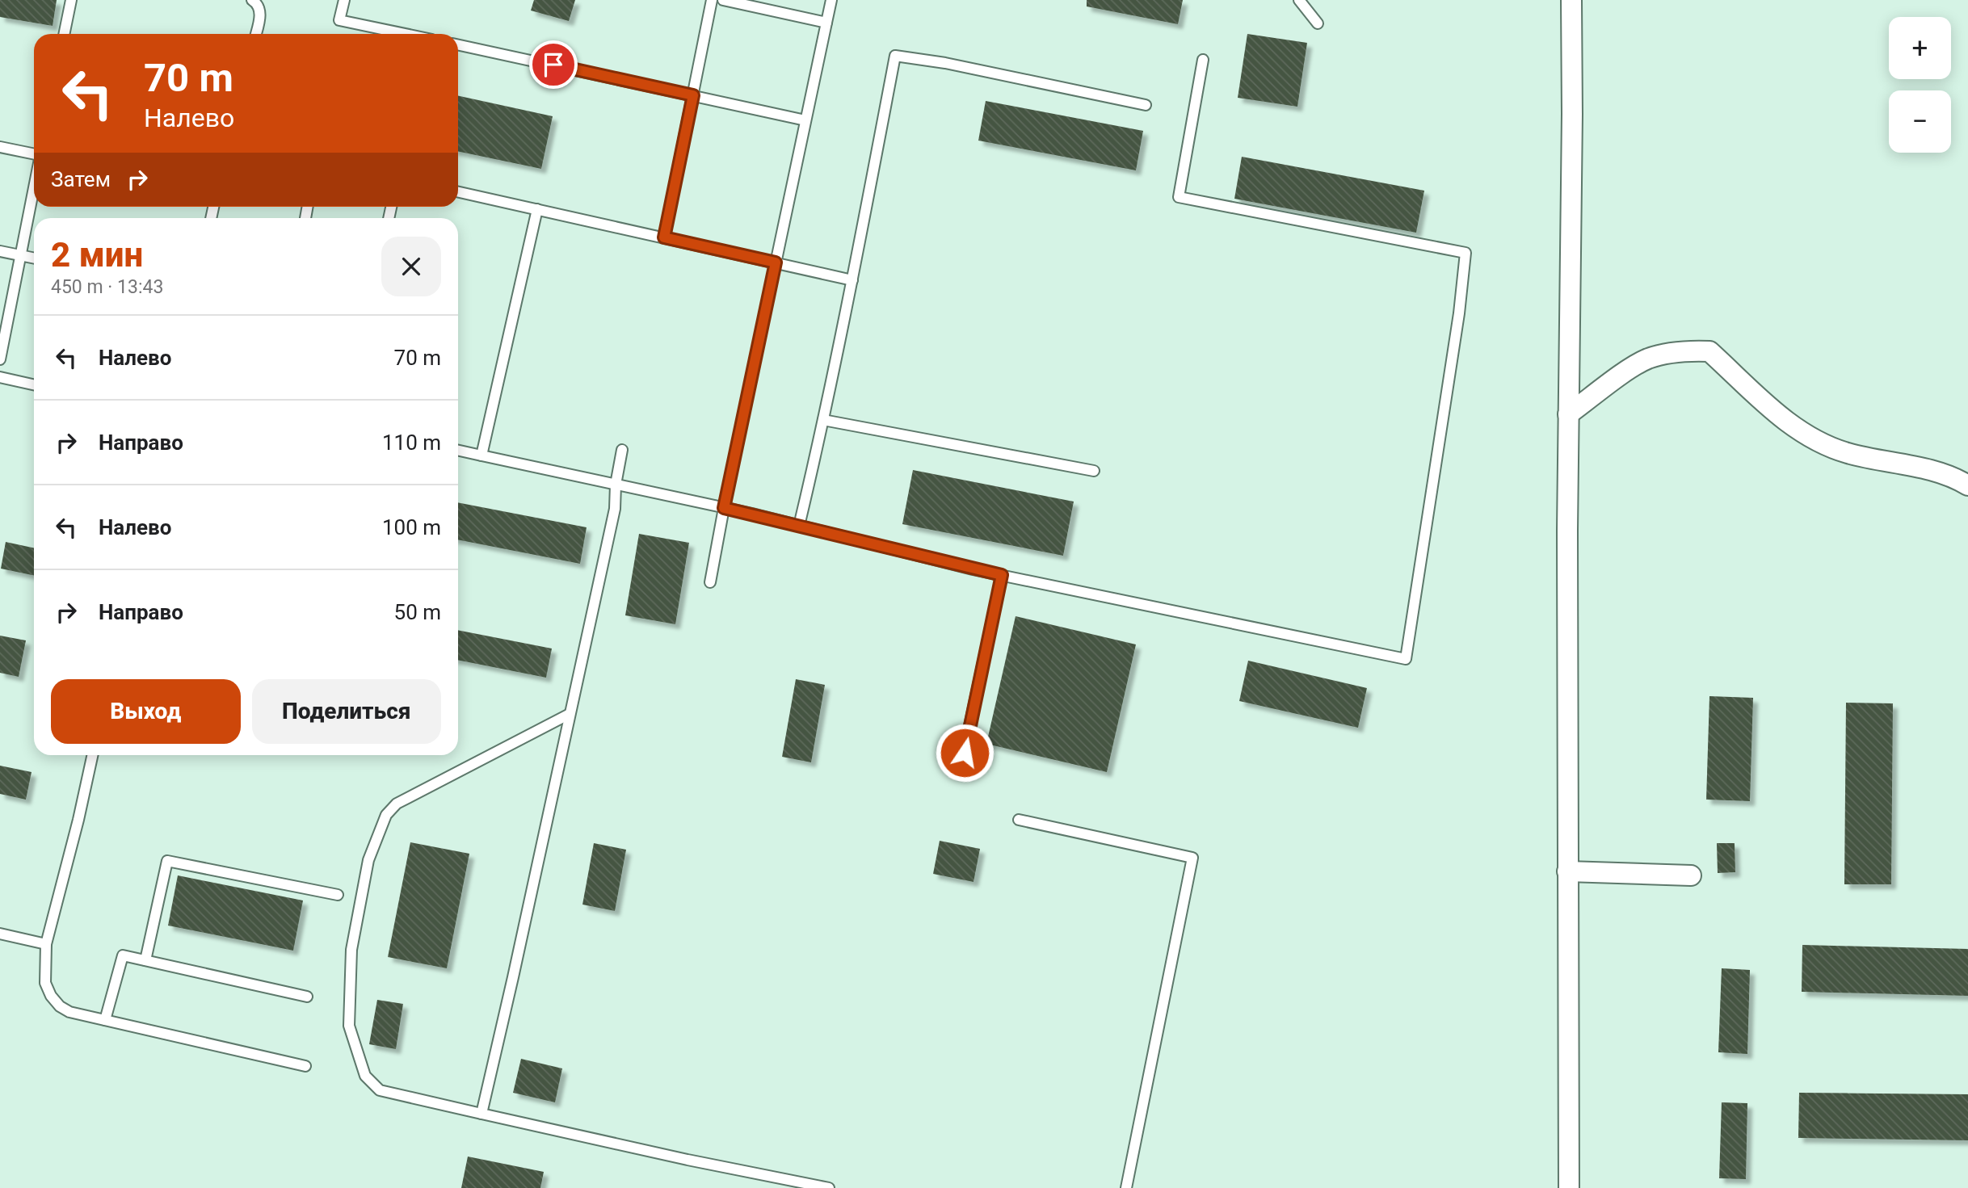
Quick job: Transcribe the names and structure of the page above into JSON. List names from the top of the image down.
{
  "page": {
    "map_buttons": ["+", "−"],
    "turn": ["70 m", "Налево"],
    "then": "Затем",
    "heading": ["2 мин", "450 m · 13:43"],
    "list": [
      {
        "name": "Налево",
        "value": "70 m"
      },
      {
        "name": "Направо",
        "value": "110 m"
      },
      {
        "name": "Налево",
        "value": "100 m"
      },
      {
        "name": "Направо",
        "value": "50 m"
      }
    ],
    "buttons": ["Выход", "Поделиться"]
  }
}
